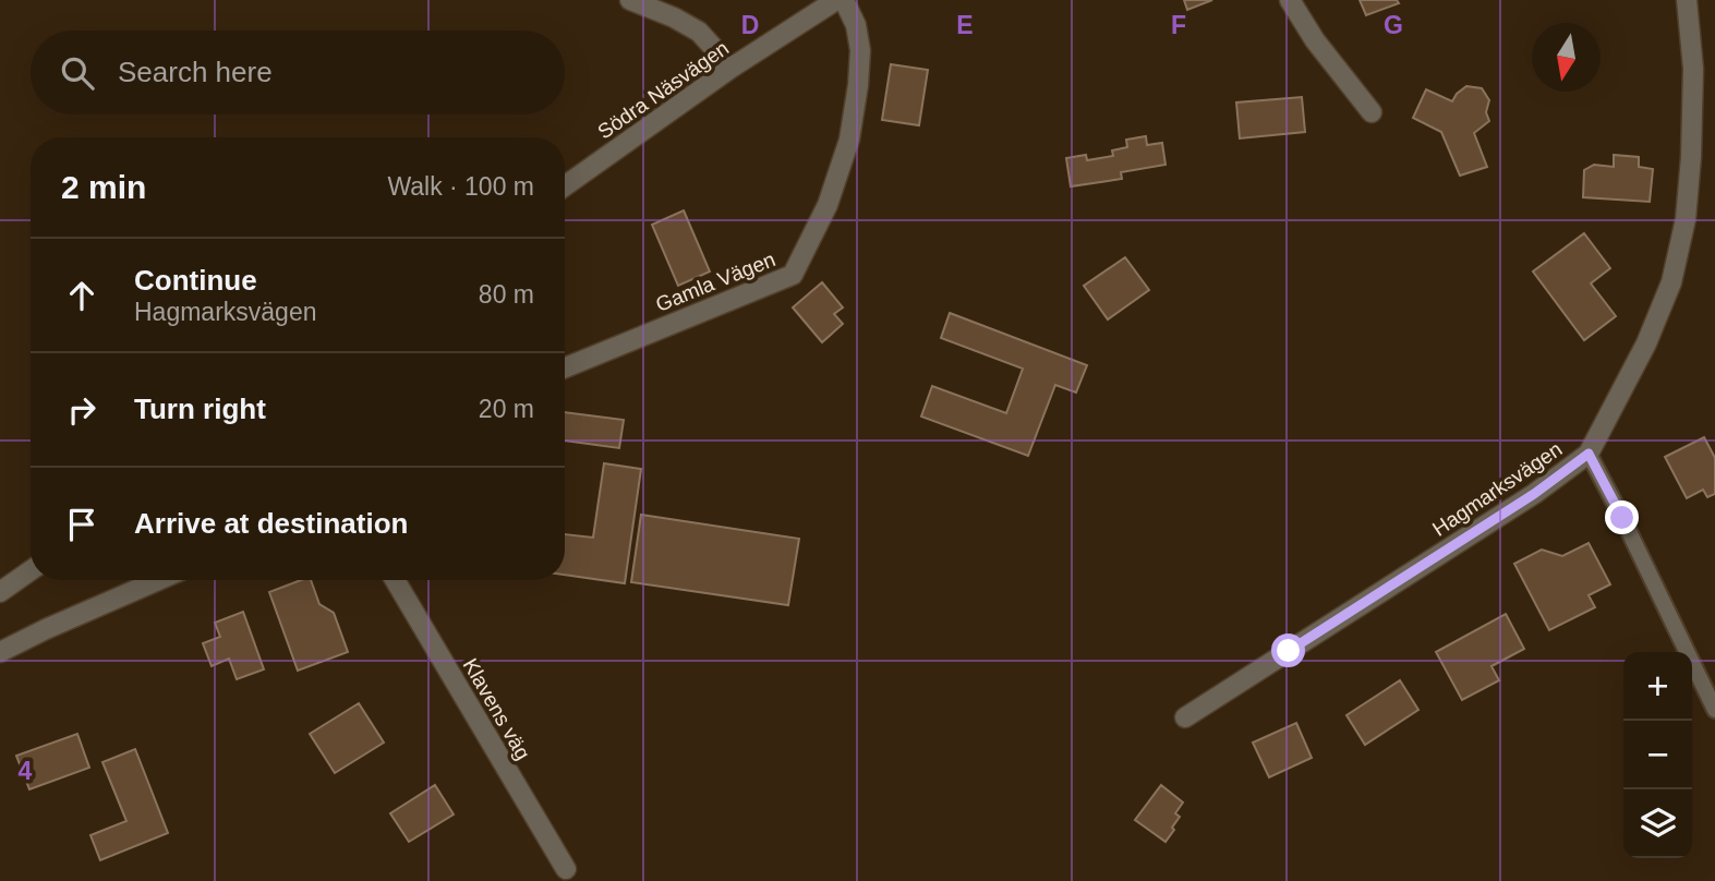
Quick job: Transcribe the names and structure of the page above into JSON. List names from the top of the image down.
{
  "streets": {
    "street": [
      "Södra Näsvägen",
      "Gamla Vägen",
      "Hagmarksvägen",
      "Klavens väg"
    ]
  },
  "north": "bottom",
  "page": {
    "search": "Search here",
    "heading": ["2 min", "Walk · 100 m"],
    "list": [
      ["Continue", "Hagmarksvägen", "80 m"],
      ["Turn right", "20 m"],
      "Arrive at destination"
    ],
    "map_buttons": ["+", "−"]
  },
  "grid": {
    "columns": [
      "D",
      "E",
      "F",
      "G"
    ],
    "rows": ["4"]
  }
}
